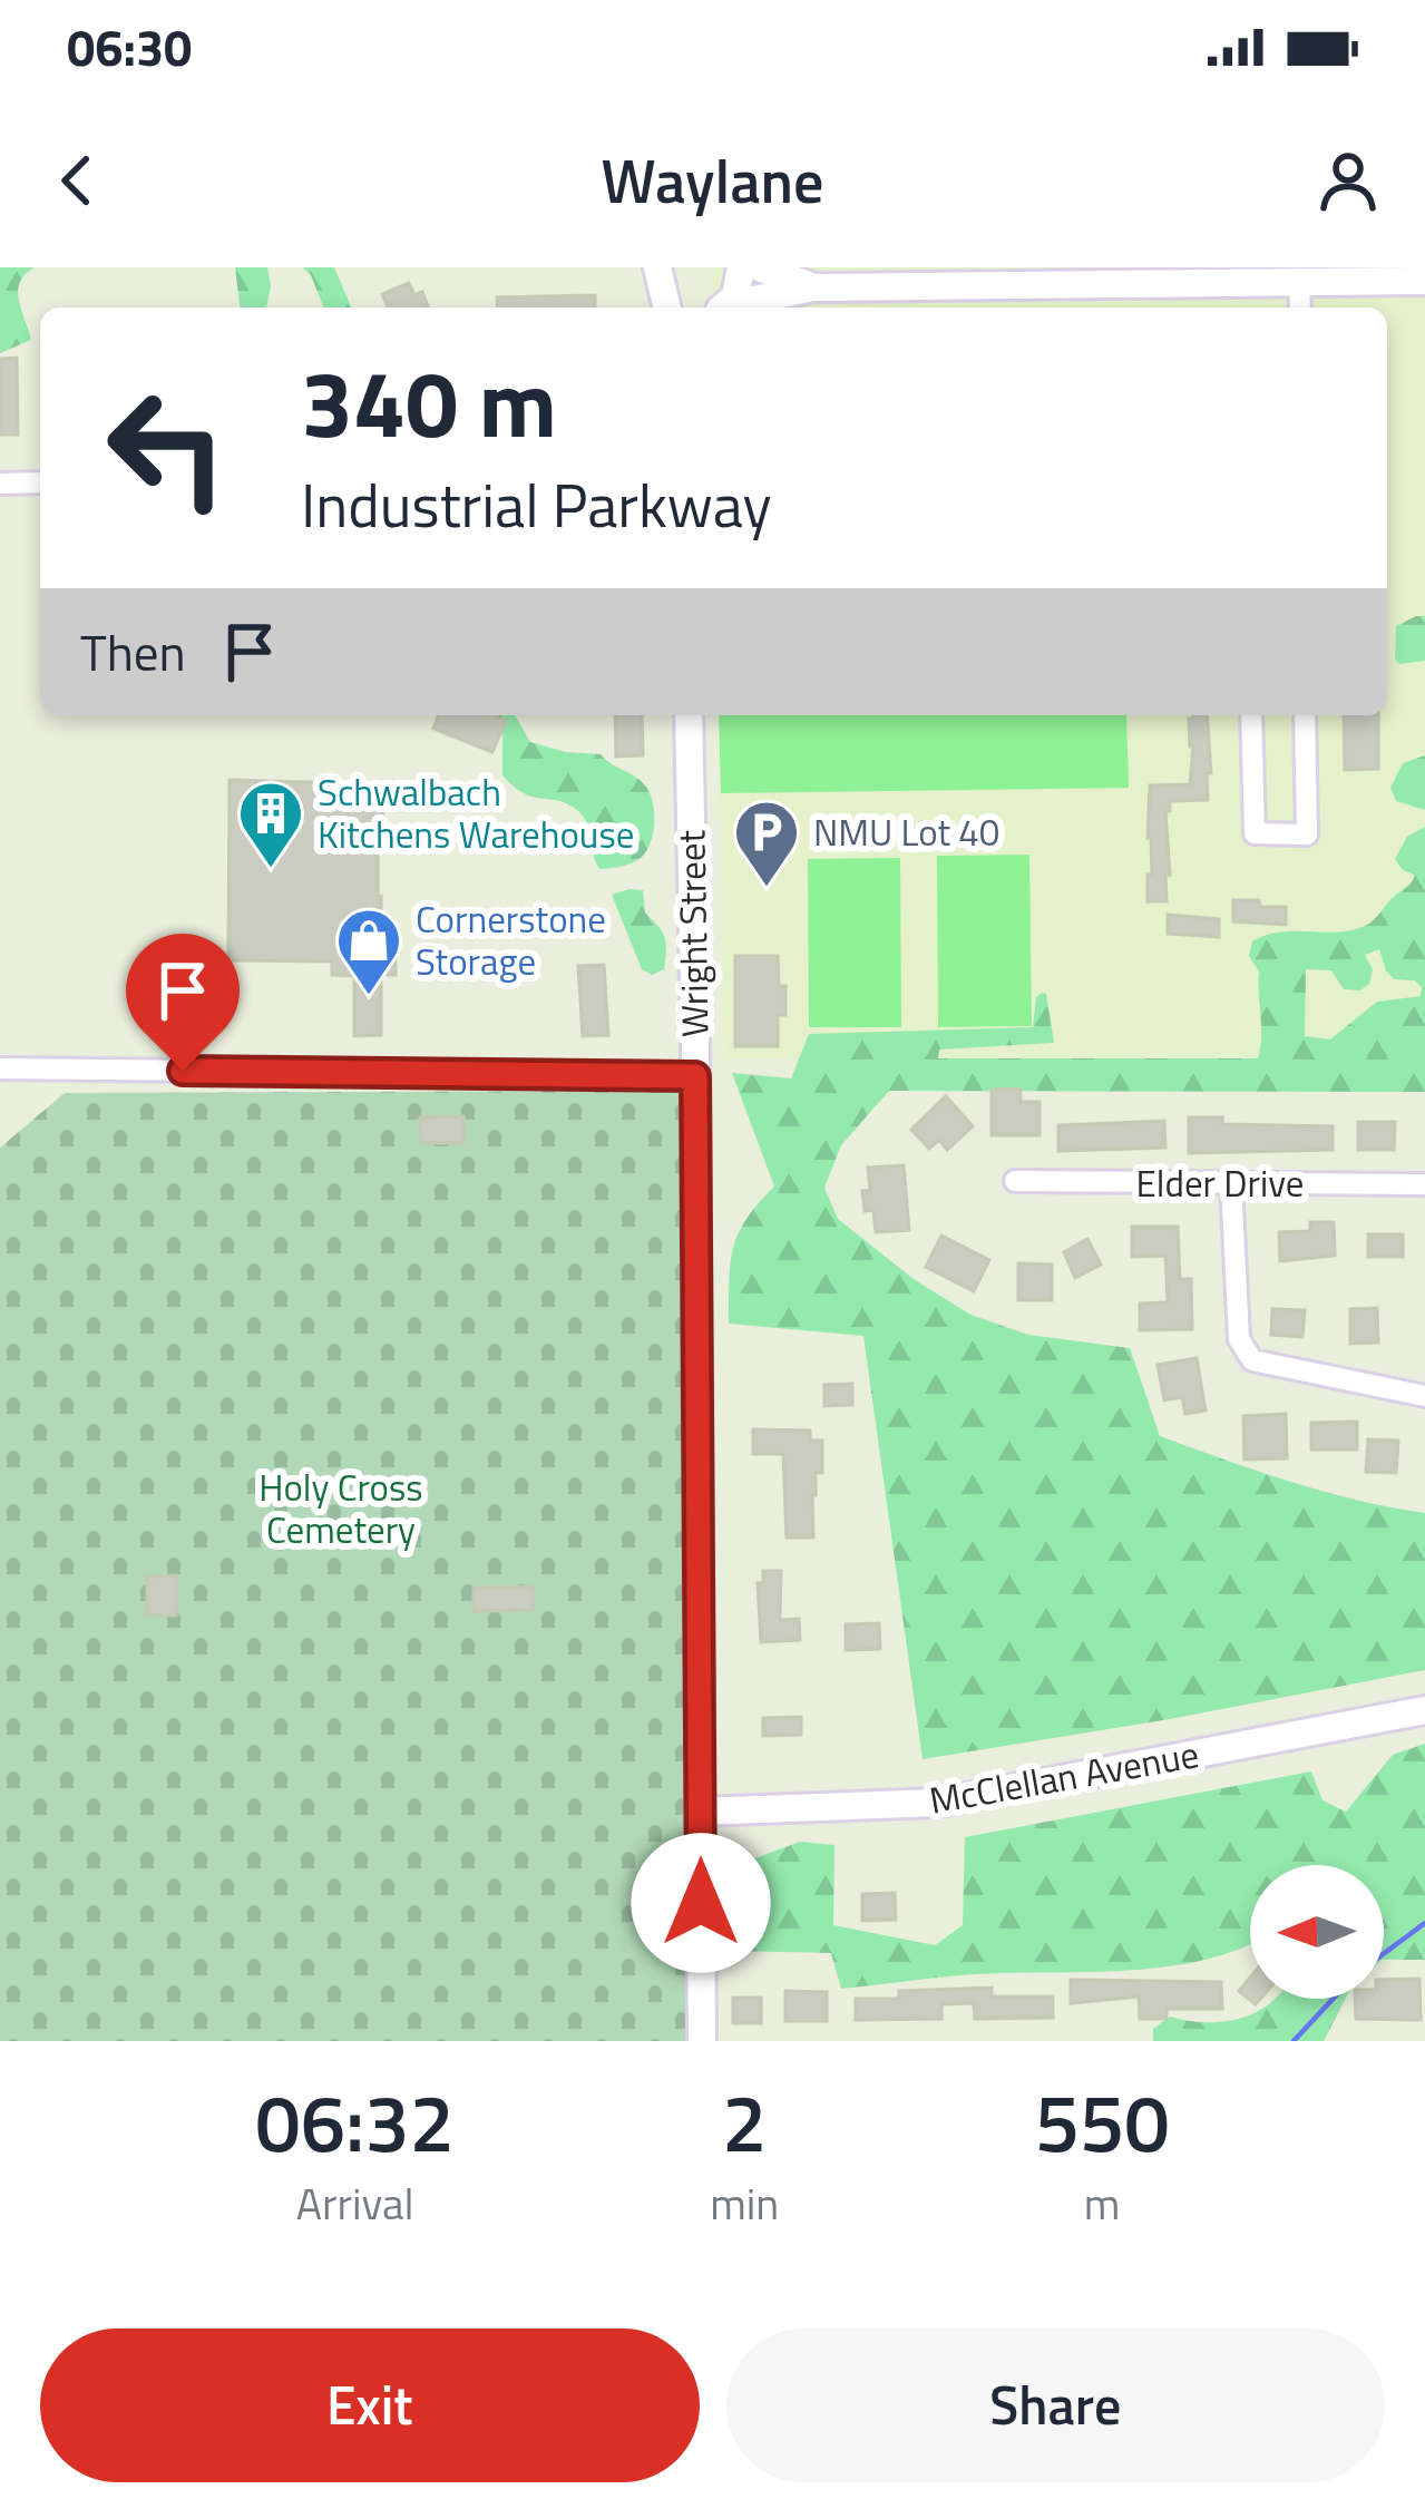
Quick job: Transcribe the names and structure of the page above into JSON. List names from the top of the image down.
{
  "streets": {
    "main road": ["Wright Street", "McClellan Avenue"],
    "street": ["Elder Drive"]
  },
  "crossings": [
    ["Wright Street", "McClellan Avenue"]
  ],
  "parks": ["Holy Cross Cemetery"],
  "places": {
    "building": ["Schwalbach Kitchens Warehouse"],
    "parking": ["NMU Lot 40"],
    "shop": ["Cornerstone Storage"]
  },
  "north": "left",
  "page": {
    "status": "06:30",
    "header": "Waylane",
    "turn": ["340 m", "Industrial Parkway"],
    "then": "Then",
    "eta": [
      "06:32",
      "Arrival",
      "2",
      "min",
      "550",
      "m"
    ],
    "buttons": ["Exit", "Share"]
  }
}
